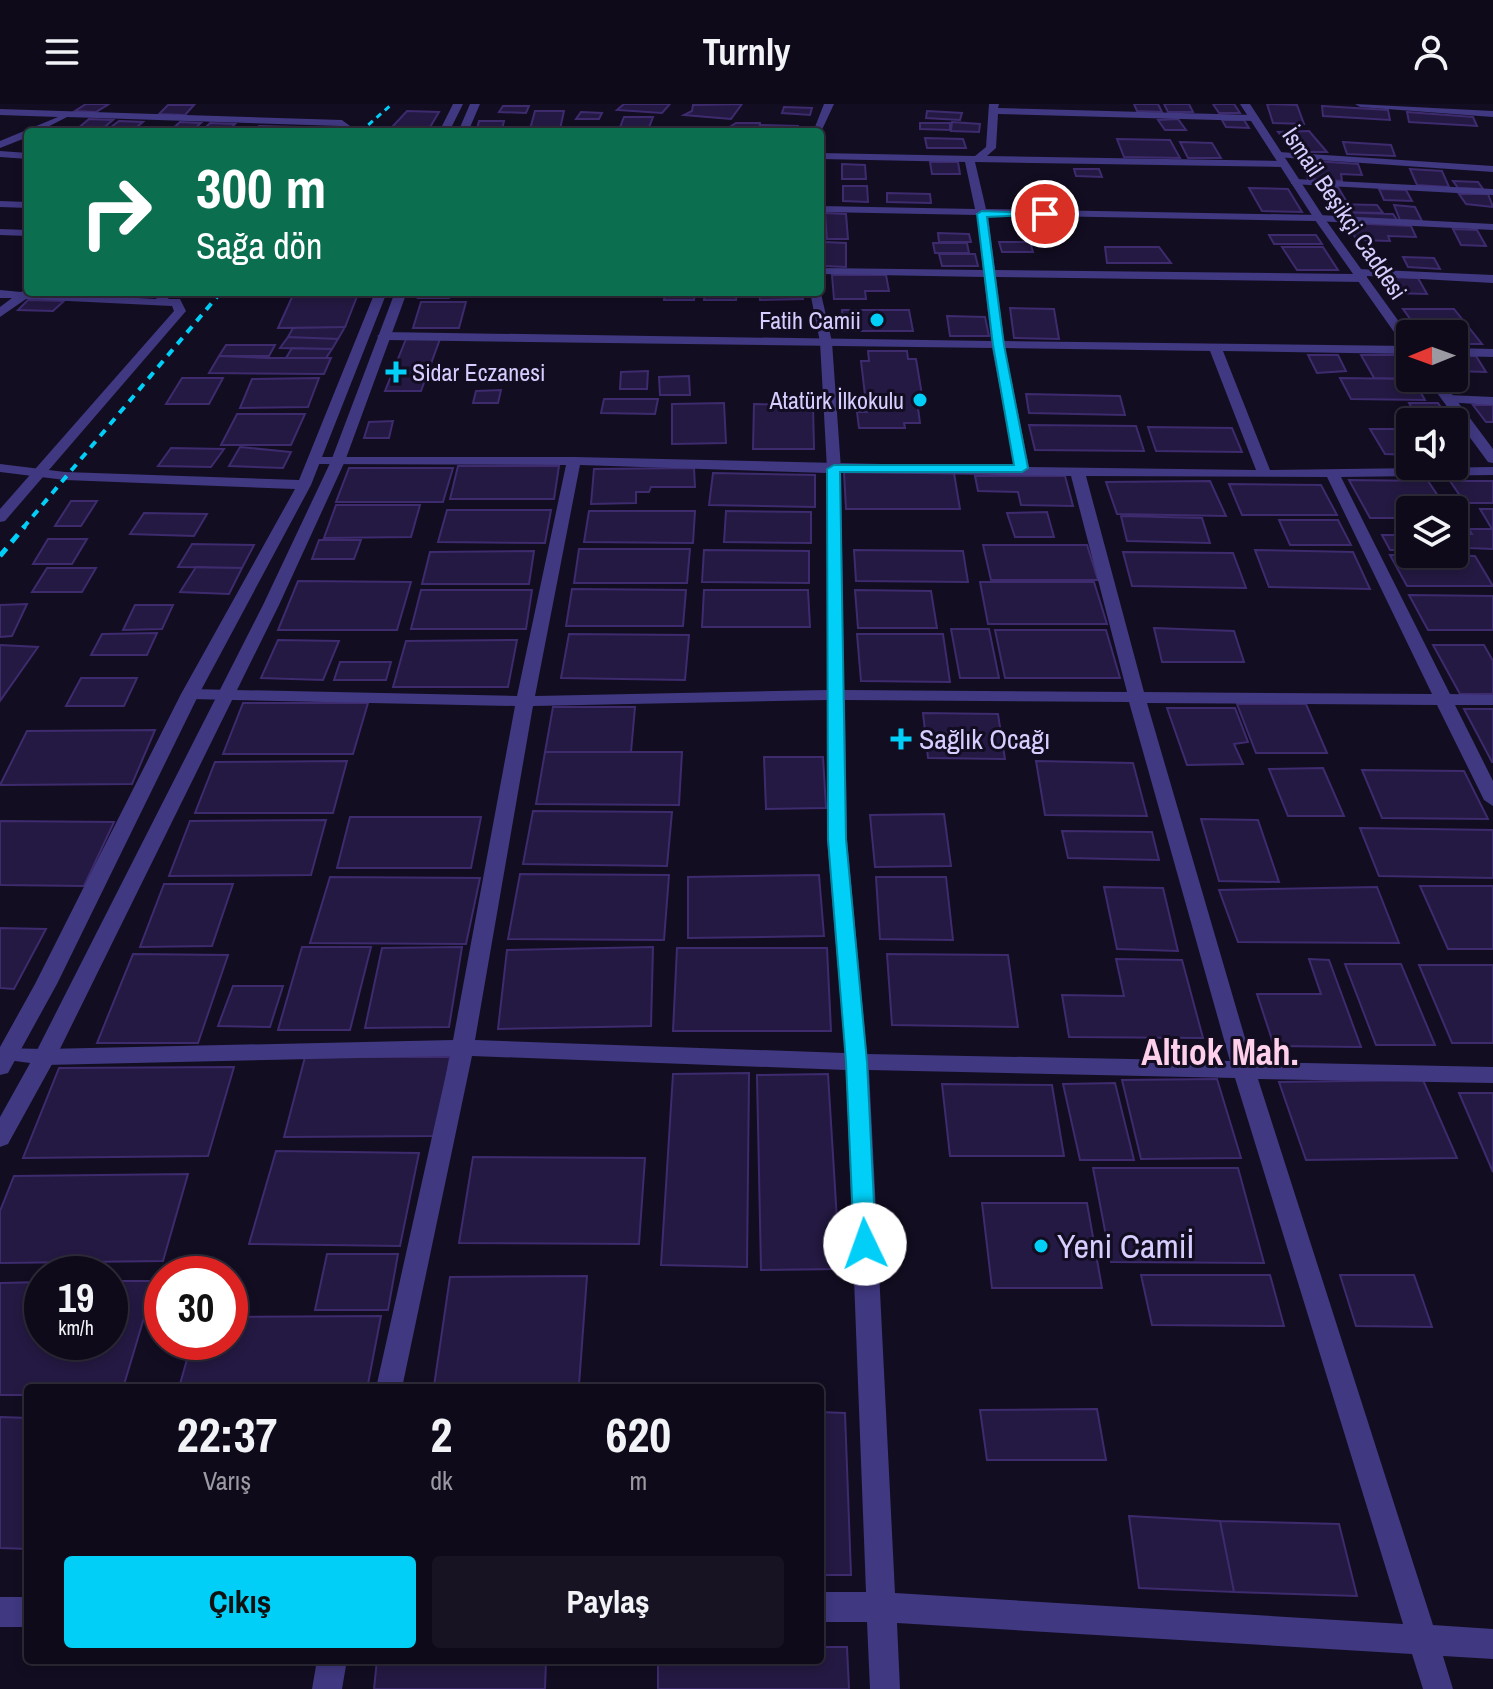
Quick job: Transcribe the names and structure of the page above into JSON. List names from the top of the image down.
{
  "streets": {
    "street": ["İsmail Beşikçi Caddesi"]
  },
  "districts": ["Altıok Mah."],
  "places": {
    "other": ["Fatih Camii", "Atatürk İlkokulu", "Yeni Camiİ"],
    "health": ["Sidar Eczanesi", "Sağlık Ocağı"]
  },
  "north": "left",
  "page": {
    "header": "Turnly",
    "turn": ["300 m", "Sağa dön"],
    "speed": "19 km/h",
    "limit": "30",
    "eta": [
      "22:37",
      "Varış",
      "2",
      "dk",
      "620",
      "m"
    ],
    "buttons": ["Çıkış", "Paylaş"]
  }
}
